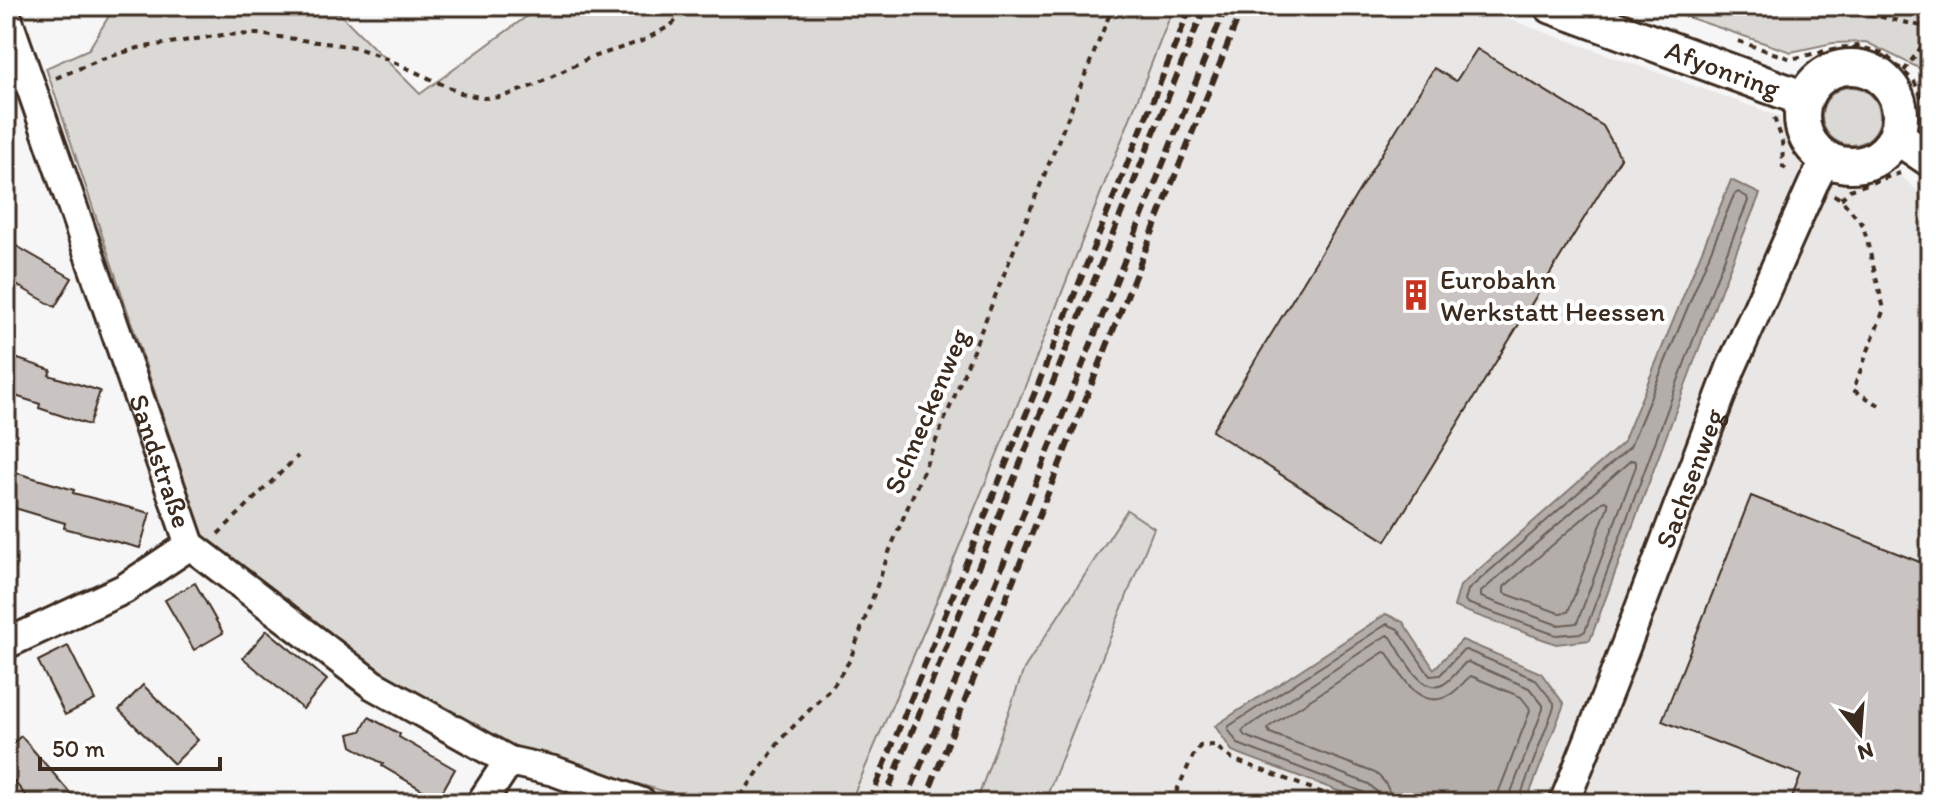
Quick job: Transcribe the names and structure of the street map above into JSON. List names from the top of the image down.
{
  "streets": {
    "street": ["Afyonring", "Sandstraße", "Sachsenweg"],
    "path": ["Schneckenweg"]
  },
  "places": {
    "building": ["Eurobahn Werkstatt Heessen"]
  },
  "scale_bar": "50 m",
  "north": "bottom"
}
